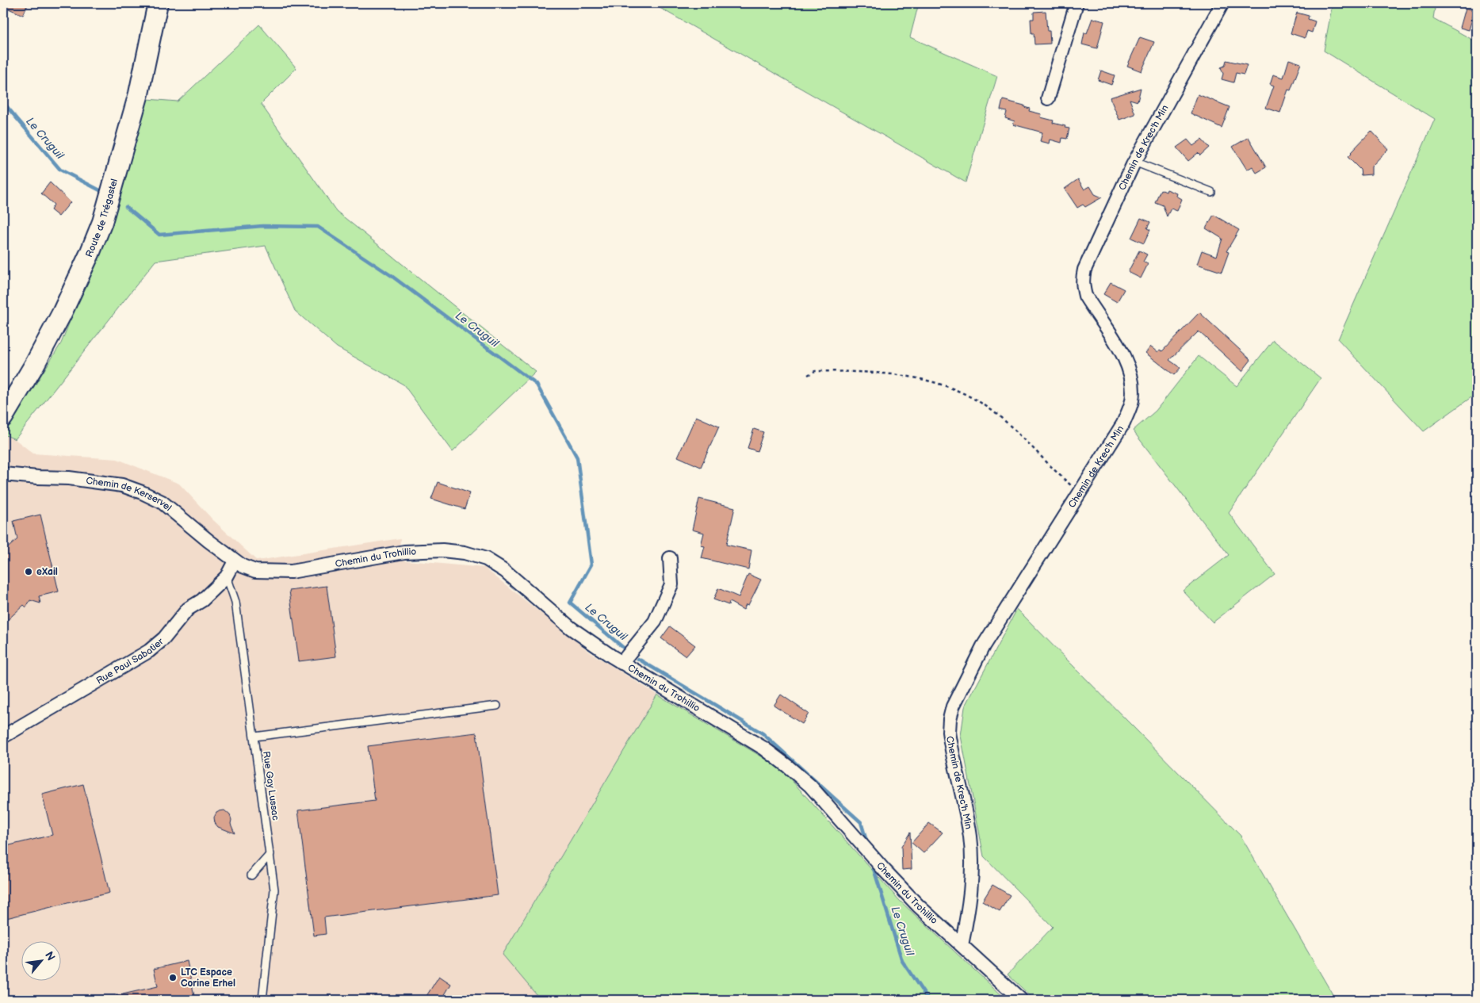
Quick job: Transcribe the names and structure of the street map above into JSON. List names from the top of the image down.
{
  "streets": {
    "main road": ["Route de Trégastel"],
    "street": [
      "Chemin de Krec'h Min",
      "Chemin de Kerservel",
      "Chemin du Trohillio",
      "Rue Paul Sabatier"
    ],
    "lane": ["Rue Gay Lussac"]
  },
  "crossings": [
    ["Chemin de Krec'h Min", "Chemin du Trohillio"],
    ["Chemin de Kerservel", "Chemin du Trohillio"],
    ["Chemin de Kerservel", "Rue Paul Sabatier"],
    ["Chemin du Trohillio", "Rue Paul Sabatier"],
    ["Rue Paul Sabatier", "Rue Gay Lussac"]
  ],
  "water": ["Le Cruguil"],
  "places": ["eXail", "LTC Espace Corine Erhel"],
  "north": "top right"
}
